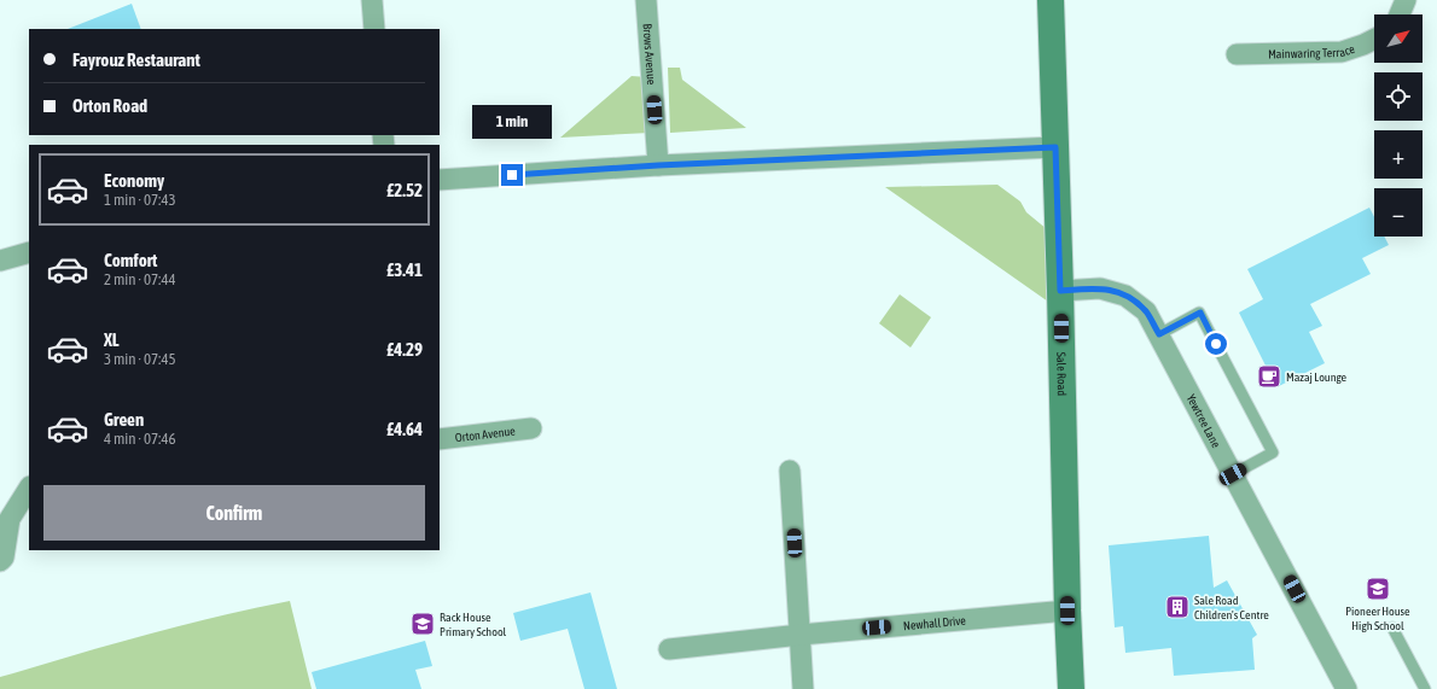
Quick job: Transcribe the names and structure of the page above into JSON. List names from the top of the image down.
{
  "streets": {
    "main road": ["Sale Road"],
    "street": [
      "Mainwaring Terrace",
      "Brows Avenue",
      "Yewtree Lane",
      "Orton Avenue",
      "Newhall Drive"
    ]
  },
  "crossings": [
    ["Sale Road", "Yewtree Lane"],
    ["Sale Road", "Newhall Drive"]
  ],
  "places": {
    "cafe": ["Mazaj Lounge"],
    "school or university": ["Pioneer House High School", "Rack House Primary School"],
    "building": ["Sale Road Children's Centre"]
  },
  "north": "top right",
  "page": {
    "map_buttons": ["+", "−"],
    "banner": ["Fayrouz Restaurant", "Orton Road"],
    "bubble": "1 min",
    "list": [
      {
        "name": "Economy",
        "note": "1 min · 07:43",
        "value": "£2.52"
      },
      {
        "name": "Comfort",
        "note": "2 min · 07:44",
        "value": "£3.41"
      },
      {
        "name": "XL",
        "note": "3 min · 07:45",
        "value": "£4.29"
      },
      {
        "name": "Green",
        "note": "4 min · 07:46",
        "value": "£4.64"
      }
    ],
    "buttons": "Confirm"
  }
}
